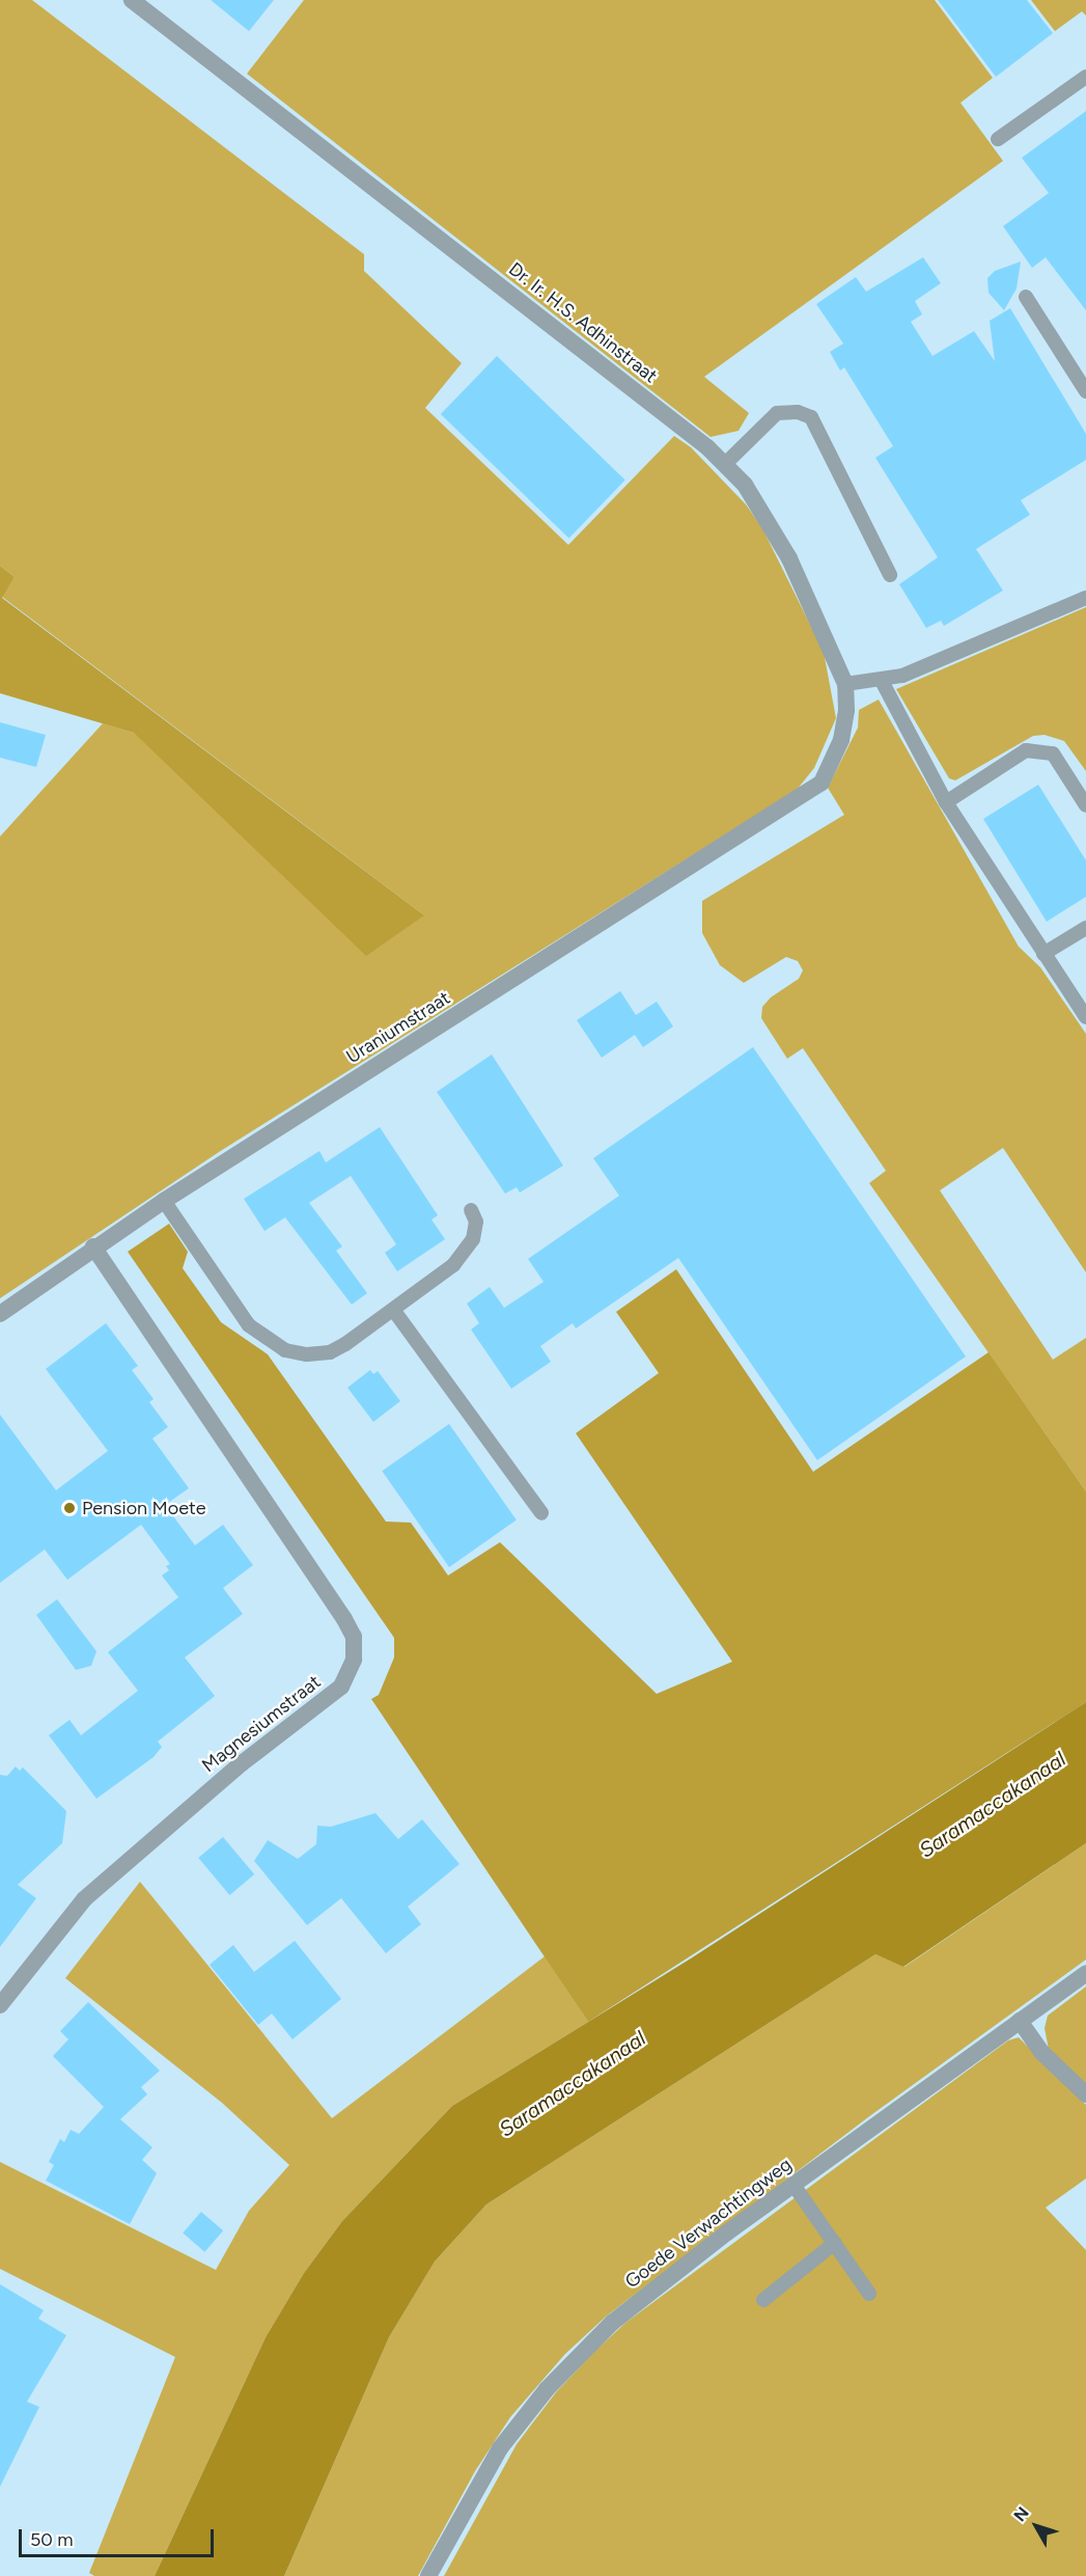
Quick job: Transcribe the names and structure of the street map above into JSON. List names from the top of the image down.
{
  "streets": {
    "street": [
      "Dr. Ir. H.S. Adhinstraat",
      "Uraniumstraat",
      "Magnesiumstraat",
      "Goede Verwachtingweg"
    ]
  },
  "crossings": [
    ["Dr. Ir. H.S. Adhinstraat", "Uraniumstraat"],
    ["Uraniumstraat", "Magnesiumstraat"]
  ],
  "water": ["Saramaccakanaal"],
  "places": ["Pension Moete"],
  "scale_bar": "50 m",
  "north": "top left"
}
